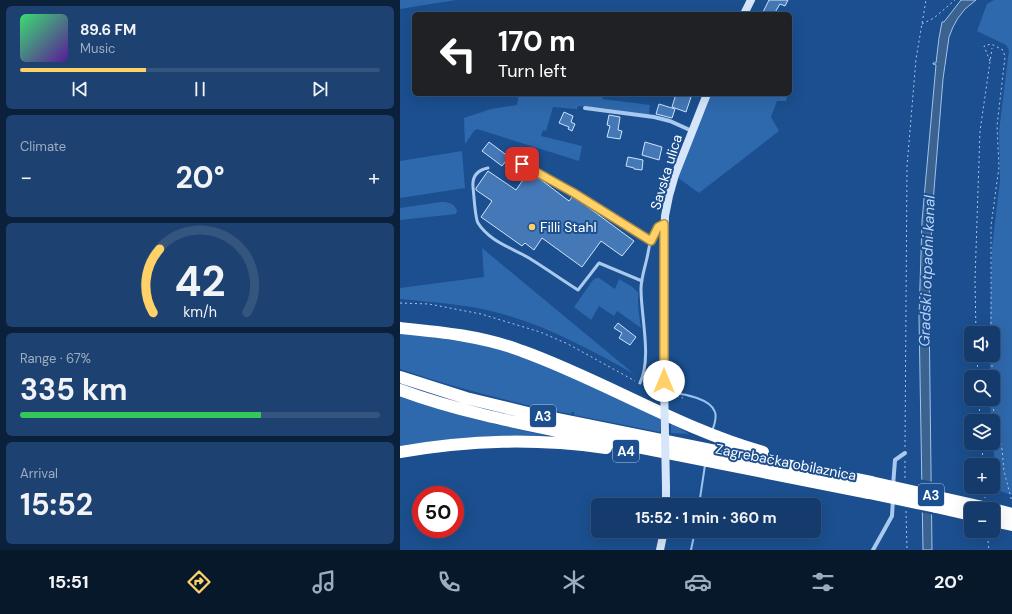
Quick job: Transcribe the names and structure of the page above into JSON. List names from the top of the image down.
{
  "streets": {
    "highway": ["A3", "A4", "Zagrebačka obilaznica"],
    "main road": ["Savska ulica"]
  },
  "crossings": [
    ["A3", "A4"],
    ["A3", "Zagrebačka obilaznica"],
    ["A4", "Zagrebačka obilaznica"]
  ],
  "water": ["Gradski otpadni kanal"],
  "places": ["Filli Stahl"],
  "page": {
    "turn": ["170 m", "Turn left"],
    "song": ["89.6 FM", "Music"],
    "tile": [
      "Climate",
      ["Range · 67%", "335 km"],
      ["Arrival", "15:52"]
    ],
    "heat": ["−", "20°", "+"],
    "map_buttons": ["+", "−"],
    "limit": "50",
    "trip": "15:52 · 1 min · 360 m",
    "tabs": ["15:51", "20°"],
    "gauge": ["42", "km/h"]
  }
}
